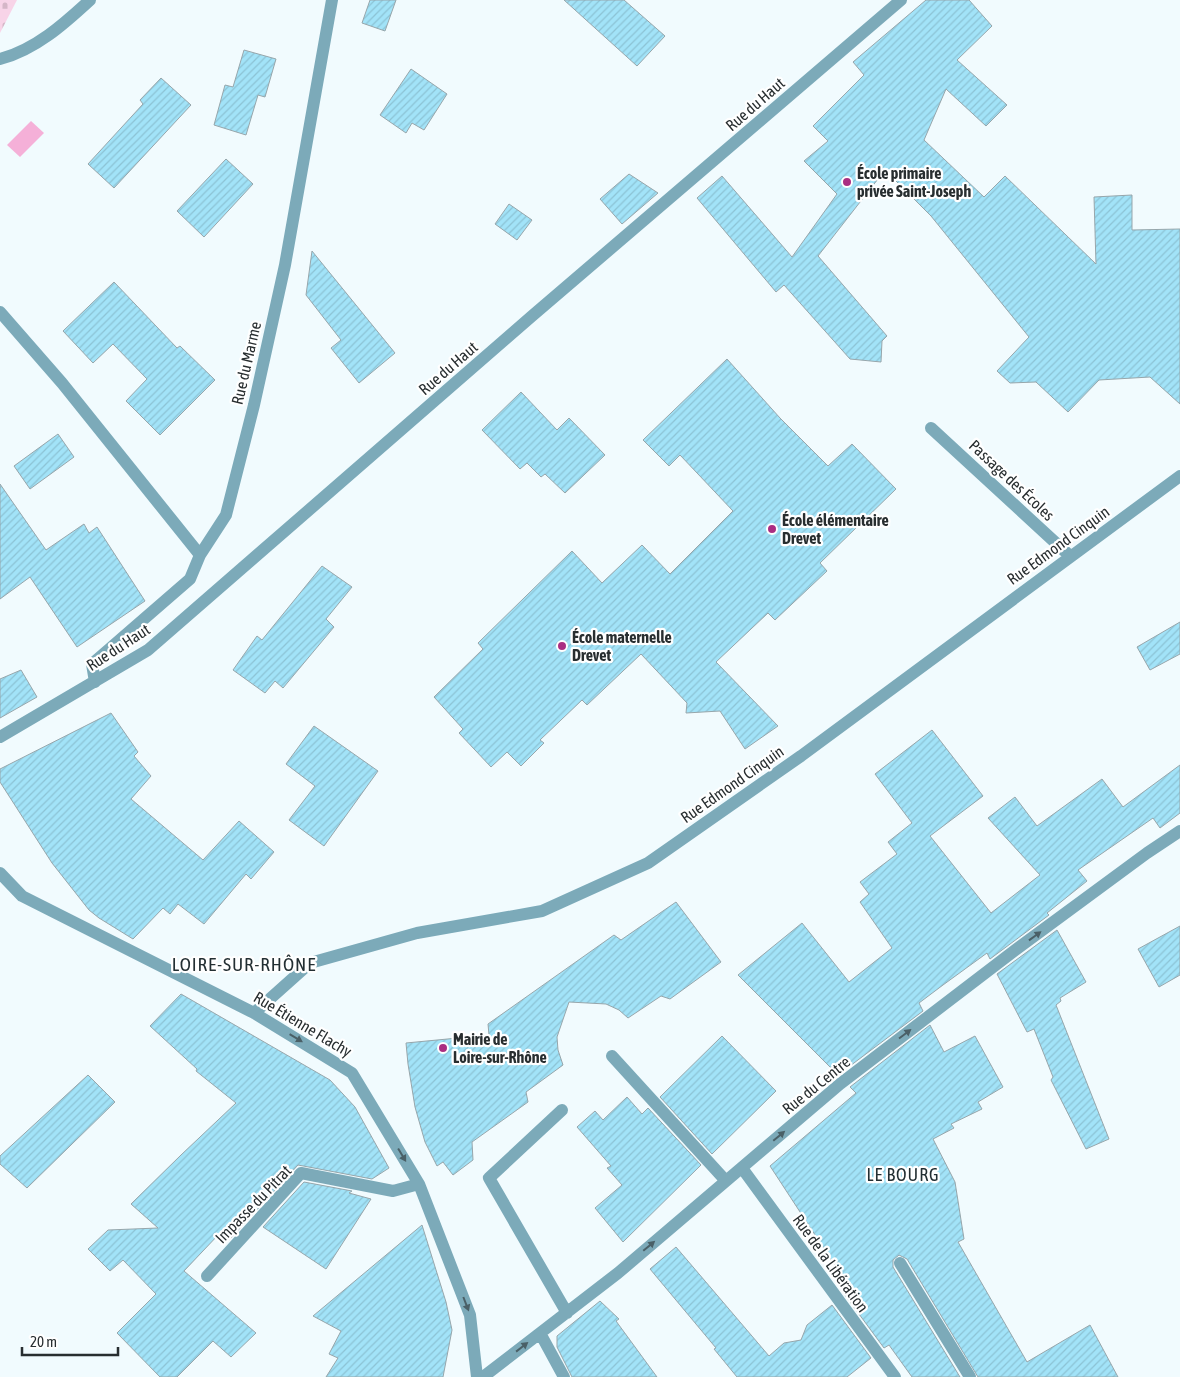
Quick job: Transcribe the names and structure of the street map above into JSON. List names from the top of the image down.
{
  "streets": {
    "street": [
      "Rue du Haut",
      "Rue du Marme",
      "Passage des Écoles",
      "Rue Edmond Cinquin",
      "Rue Étienne Flachy",
      "Rue du Centre",
      "Impasse du Pitrat",
      "Rue de la Libération"
    ]
  },
  "crossings": [
    ["Rue du Haut", "Rue du Marme"],
    ["Passage des Écoles", "Rue Edmond Cinquin"],
    ["Rue Edmond Cinquin", "Rue Étienne Flachy"],
    ["Rue Étienne Flachy", "Impasse du Pitrat"],
    ["Rue du Centre", "Rue de la Libération"]
  ],
  "one_way": ["Rue Étienne Flachy", "Rue du Centre"],
  "districts": ["LOIRE-SUR-RHÔNE", "LE BOURG"],
  "places": [
    "École primaire privée Saint-Joseph",
    "École élémentaire Drevet",
    "École maternelle Drevet",
    "Mairie de Loire-sur-Rhône"
  ],
  "scale_bar": "20 m"
}
